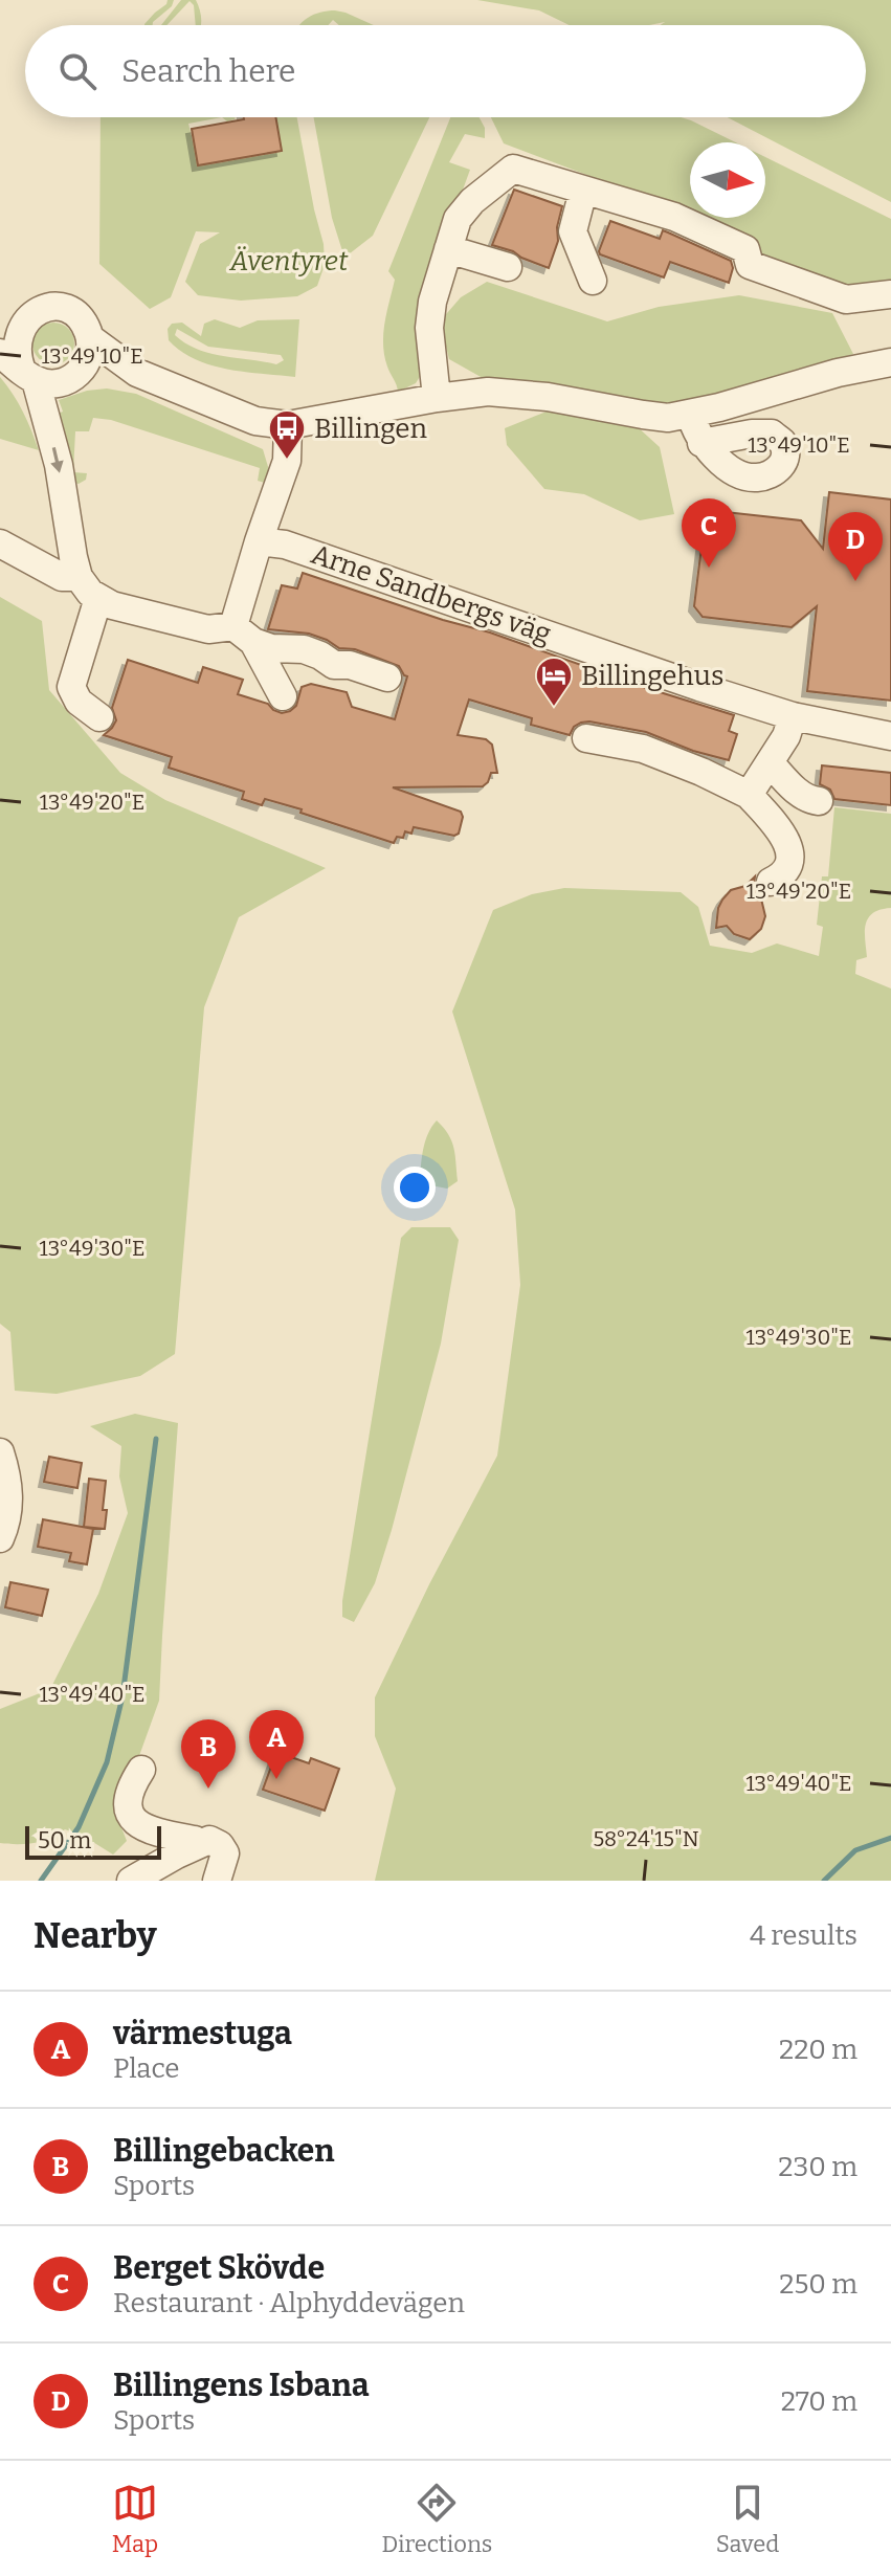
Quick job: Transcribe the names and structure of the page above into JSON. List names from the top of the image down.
{
  "streets": {
    "street": ["Arne Sandbergs väg"]
  },
  "parks": ["Äventyret"],
  "places": {
    "bus stop": ["Billingen"],
    "hotel": ["Billingehus"]
  },
  "scale_bar": "50 m",
  "north": "right",
  "page": {
    "search": "Search here",
    "pins": [
      "C",
      "D",
      "A",
      "B"
    ],
    "scale": "50 m",
    "heading": ["Nearby", "4 results"],
    "list": [
      {
        "mark": "A",
        "name": "värmestuga",
        "note": "Place",
        "value": "220 m"
      },
      {
        "mark": "B",
        "name": "Billingebacken",
        "note": "Sports",
        "value": "230 m"
      },
      {
        "mark": "C",
        "name": "Berget Skövde",
        "note": "Restaurant · Alphyddevägen",
        "value": "250 m"
      },
      {
        "mark": "D",
        "name": "Billingens Isbana",
        "note": "Sports",
        "value": "270 m"
      }
    ],
    "nav": ["Map", "Directions", "Saved"]
  },
  "coordinates": [
    "13°49'10\"E",
    "13°49'20\"E",
    "13°49'30\"E",
    "13°49'40\"E",
    "58°24'15\"N"
  ]
}
